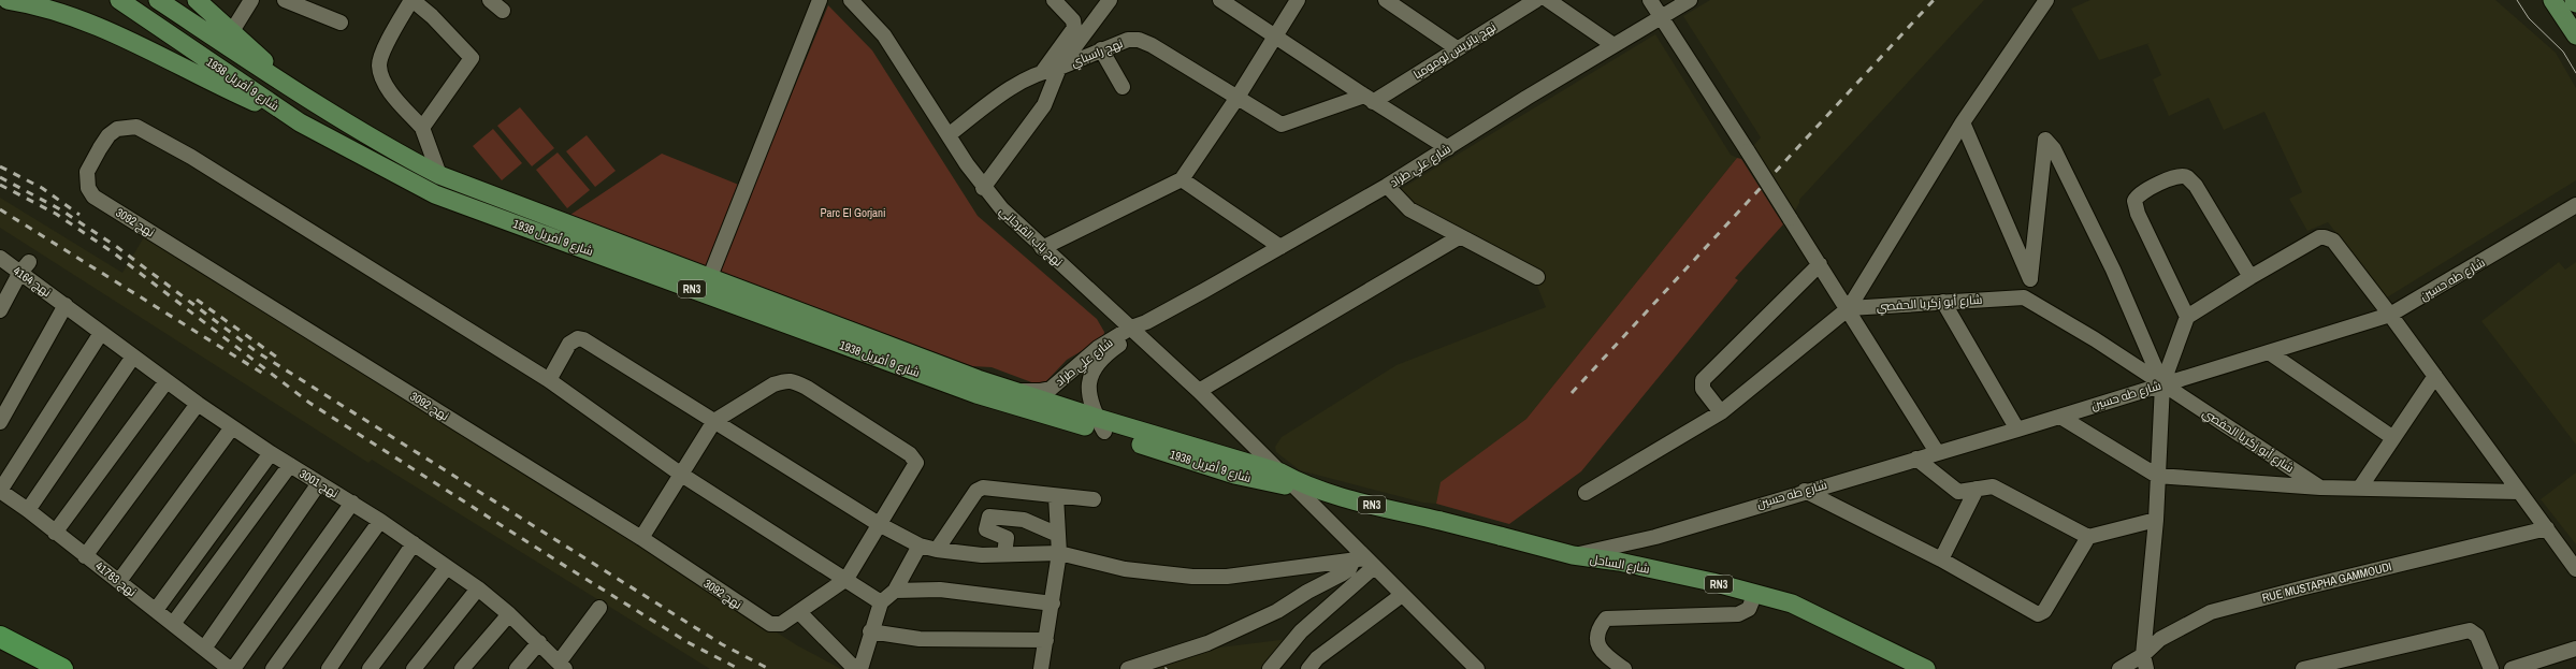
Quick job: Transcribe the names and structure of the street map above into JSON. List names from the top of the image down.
{
  "streets": {
    "main road": ["شارع 9 أفريل 1938", "RN3", "شارع الساحل"],
    "street": [
      "نهج باتريس لومومبا",
      "نهج راسباي",
      "شارع علي طراد",
      "نهج 3092",
      "نهج باب القرجاني",
      "شارع طه حسين",
      "نهج 4164",
      "شارع أبو زكريا الحفصي",
      "نهج 3001",
      "نهج 41783",
      "RUE MUSTAPHA GAMMOUDI"
    ]
  },
  "crossings": [
    ["نهج باتريس لومومبا", "نهج راسباي"],
    ["نهج راسباي", "نهج باب القرجاني"],
    ["شارع 9 أفريل 1938", "شارع علي طراد"],
    ["شارع 9 أفريل 1938", "نهج باب القرجاني"],
    ["شارع 9 أفريل 1938", "شارع الساحل"],
    ["شارع علي طراد", "نهج باب القرجاني"],
    ["شارع طه حسين", "شارع أبو زكريا الحفصي"],
    ["نهج 4164", "نهج 3001"]
  ],
  "parks": ["Parc El Gorjani"]
}
